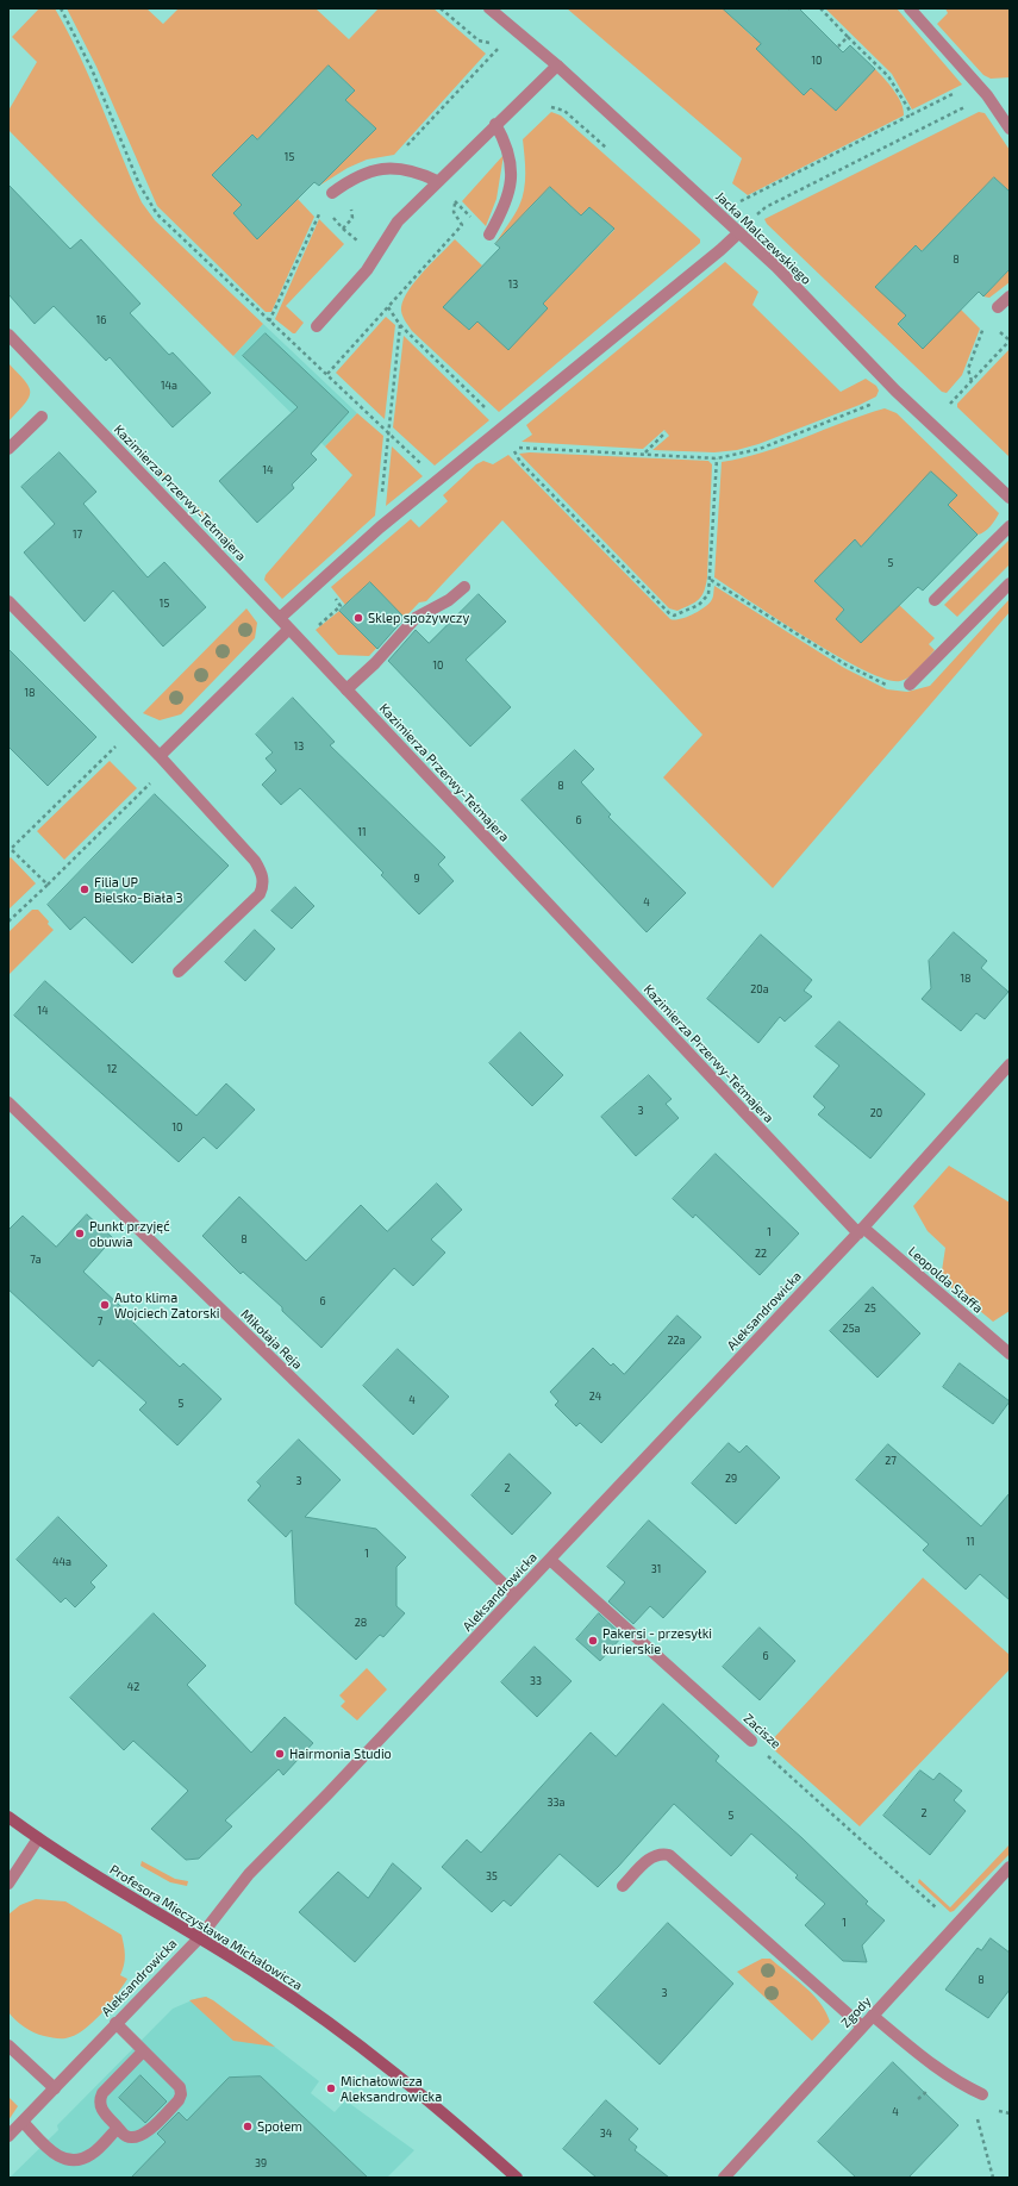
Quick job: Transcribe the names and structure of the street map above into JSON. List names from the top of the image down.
{
  "streets": {
    "street": [
      "Jacka Malczewskiego",
      "Kazimierza Przerwy-Tetmajera",
      "Leopolda Staffa",
      "Aleksandrowicka",
      "Mikołaja Reja",
      "Zacisze",
      "Profesora Mieczysława Michałowicza",
      "Zgody"
    ]
  },
  "crossings": [
    ["Kazimierza Przerwy-Tetmajera", "Leopolda Staffa"],
    ["Kazimierza Przerwy-Tetmajera", "Aleksandrowicka"],
    ["Leopolda Staffa", "Aleksandrowicka"],
    ["Aleksandrowicka", "Mikołaja Reja"],
    ["Aleksandrowicka", "Zacisze"],
    ["Aleksandrowicka", "Profesora Mieczysława Michałowicza"],
    ["Zacisze", "Zgody"]
  ],
  "places": [
    "Sklep spożywczy",
    "Filia UP Bielsko-Biała 3",
    "Punkt przyjęć obuwia",
    "Auto klima Wojciech Zatorski",
    "Pakersi - przesyłki kurierskie",
    "Hairmonia Studio",
    "Michałowicza Aleksandrowicka",
    "Społem"
  ],
  "house_numbers": [
    "10",
    "15",
    "8",
    "13",
    "16",
    "14a",
    "14",
    "17",
    "5",
    "15",
    "10",
    "18",
    "13",
    "8",
    "6",
    "11",
    "9",
    "4",
    "18",
    "20a",
    "14",
    "12",
    "3",
    "20",
    "10",
    "1",
    "8",
    "22",
    "7a",
    "6",
    "25",
    "7",
    "25a",
    "22a",
    "24",
    "4",
    "5",
    "27",
    "29",
    "3",
    "2",
    "11",
    "1",
    "44a",
    "31",
    "28",
    "6",
    "33",
    "42",
    "33a",
    "2",
    "5",
    "35",
    "1",
    "8",
    "3",
    "4",
    "34",
    "39"
  ]
}
